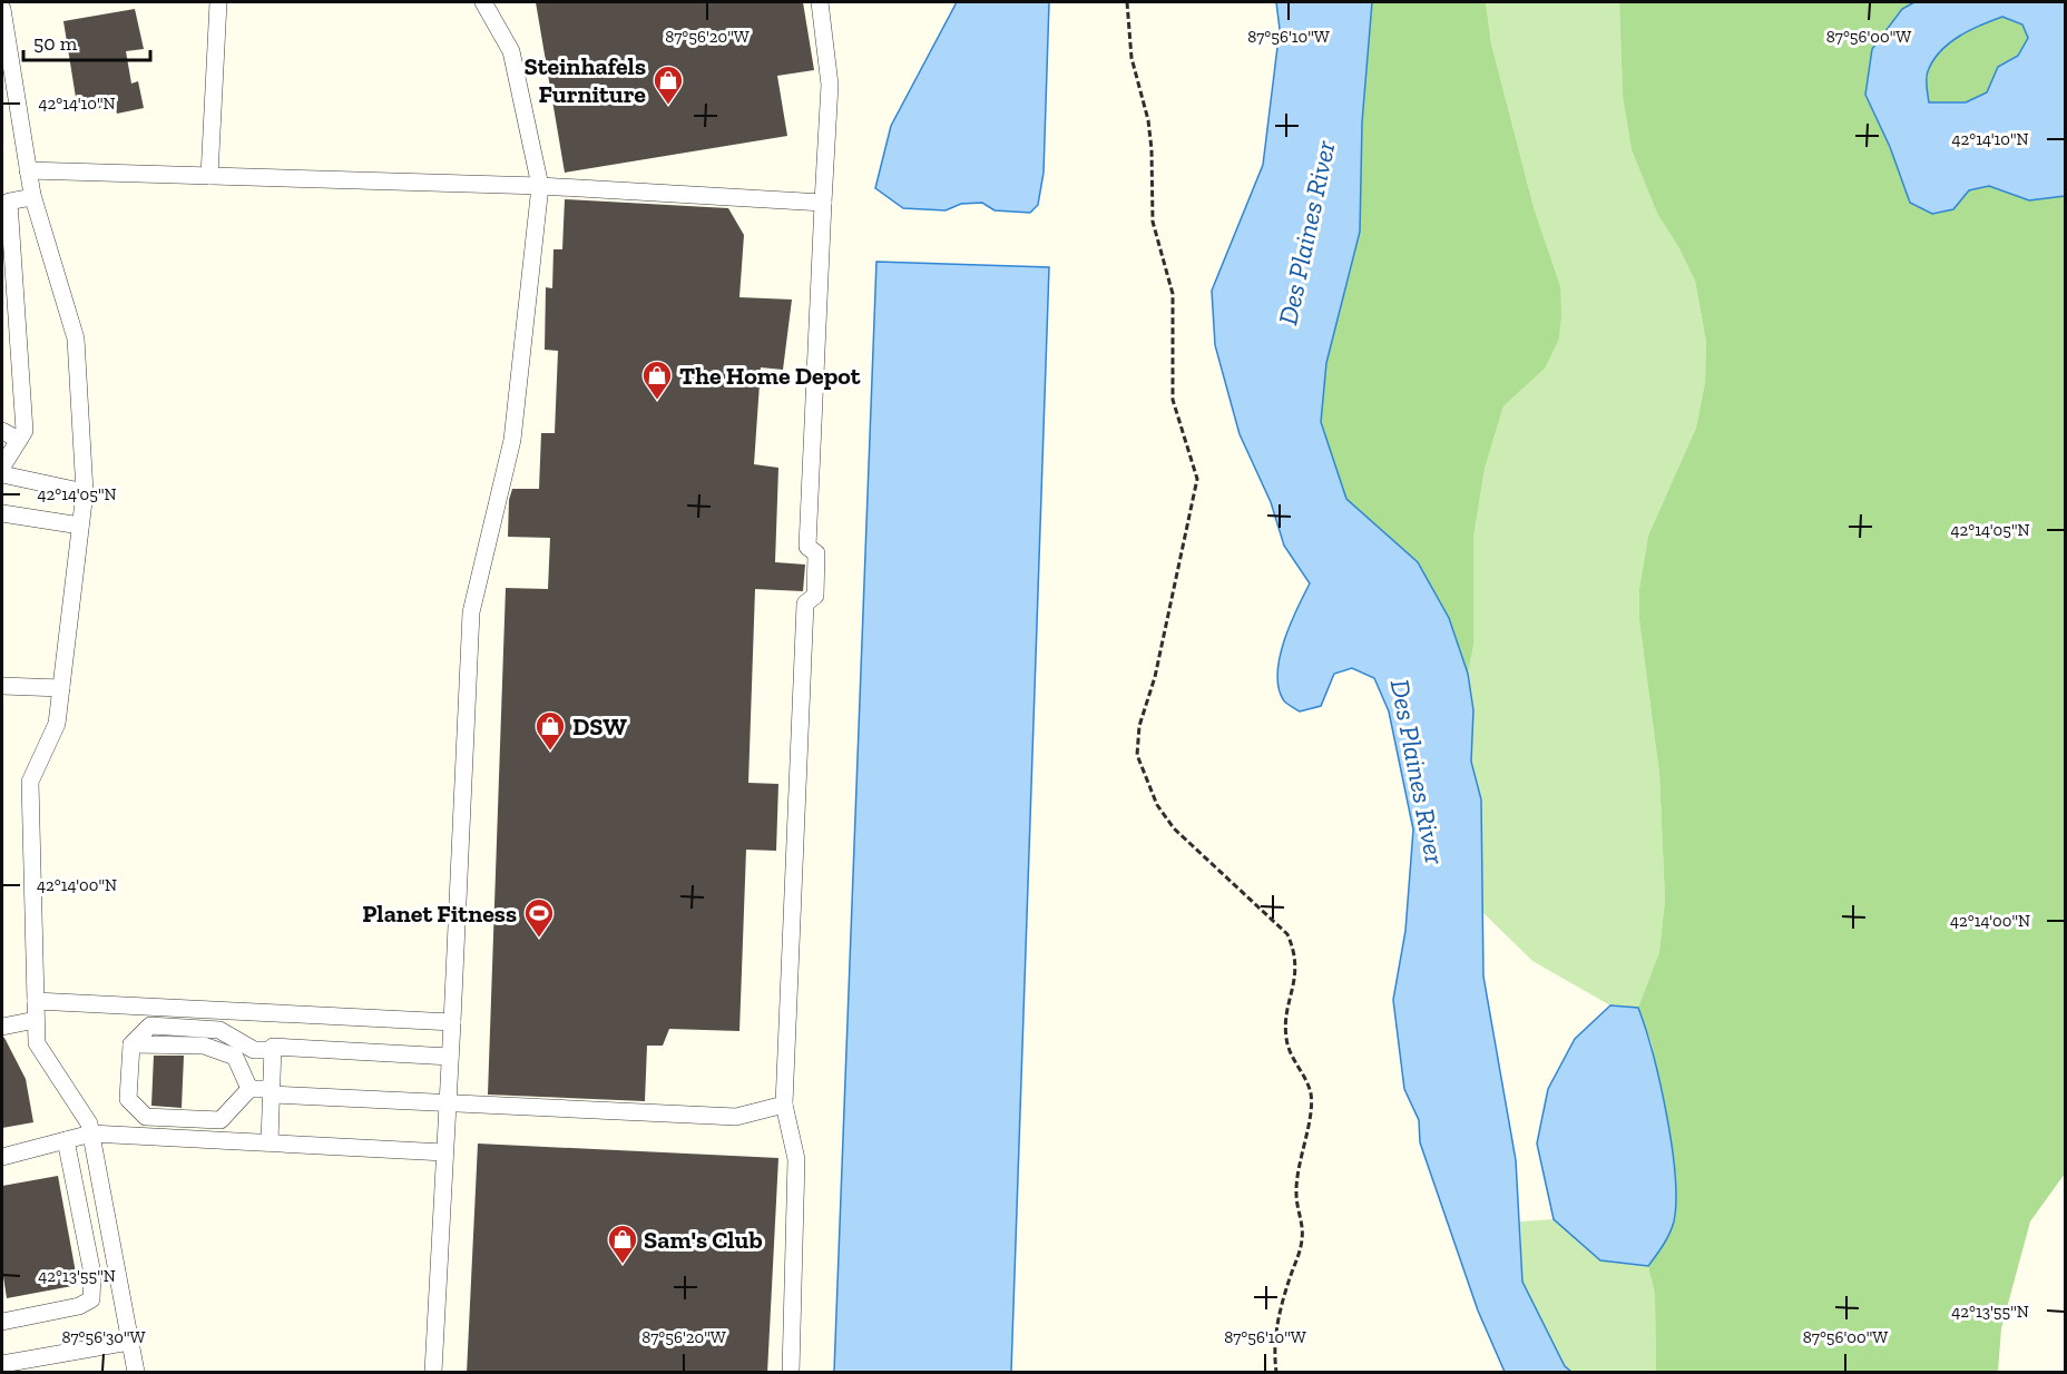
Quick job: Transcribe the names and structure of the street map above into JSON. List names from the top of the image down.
{
  "water": ["Des Plaines River"],
  "places": {
    "shop": [
      "Steinhafels Furniture",
      "The Home Depot",
      "DSW",
      "Sam's Club"
    ],
    "sports": ["Planet Fitness"]
  },
  "scale_bar": "50 m",
  "coordinates": [
    "87°56'20\"W",
    "87°56'10\"W",
    "87°56'00\"W",
    "42°14'10\"N",
    "42°14'05\"N",
    "42°14'00\"N",
    "42°13'55\"N",
    "87°56'30\"W"
  ]
}
